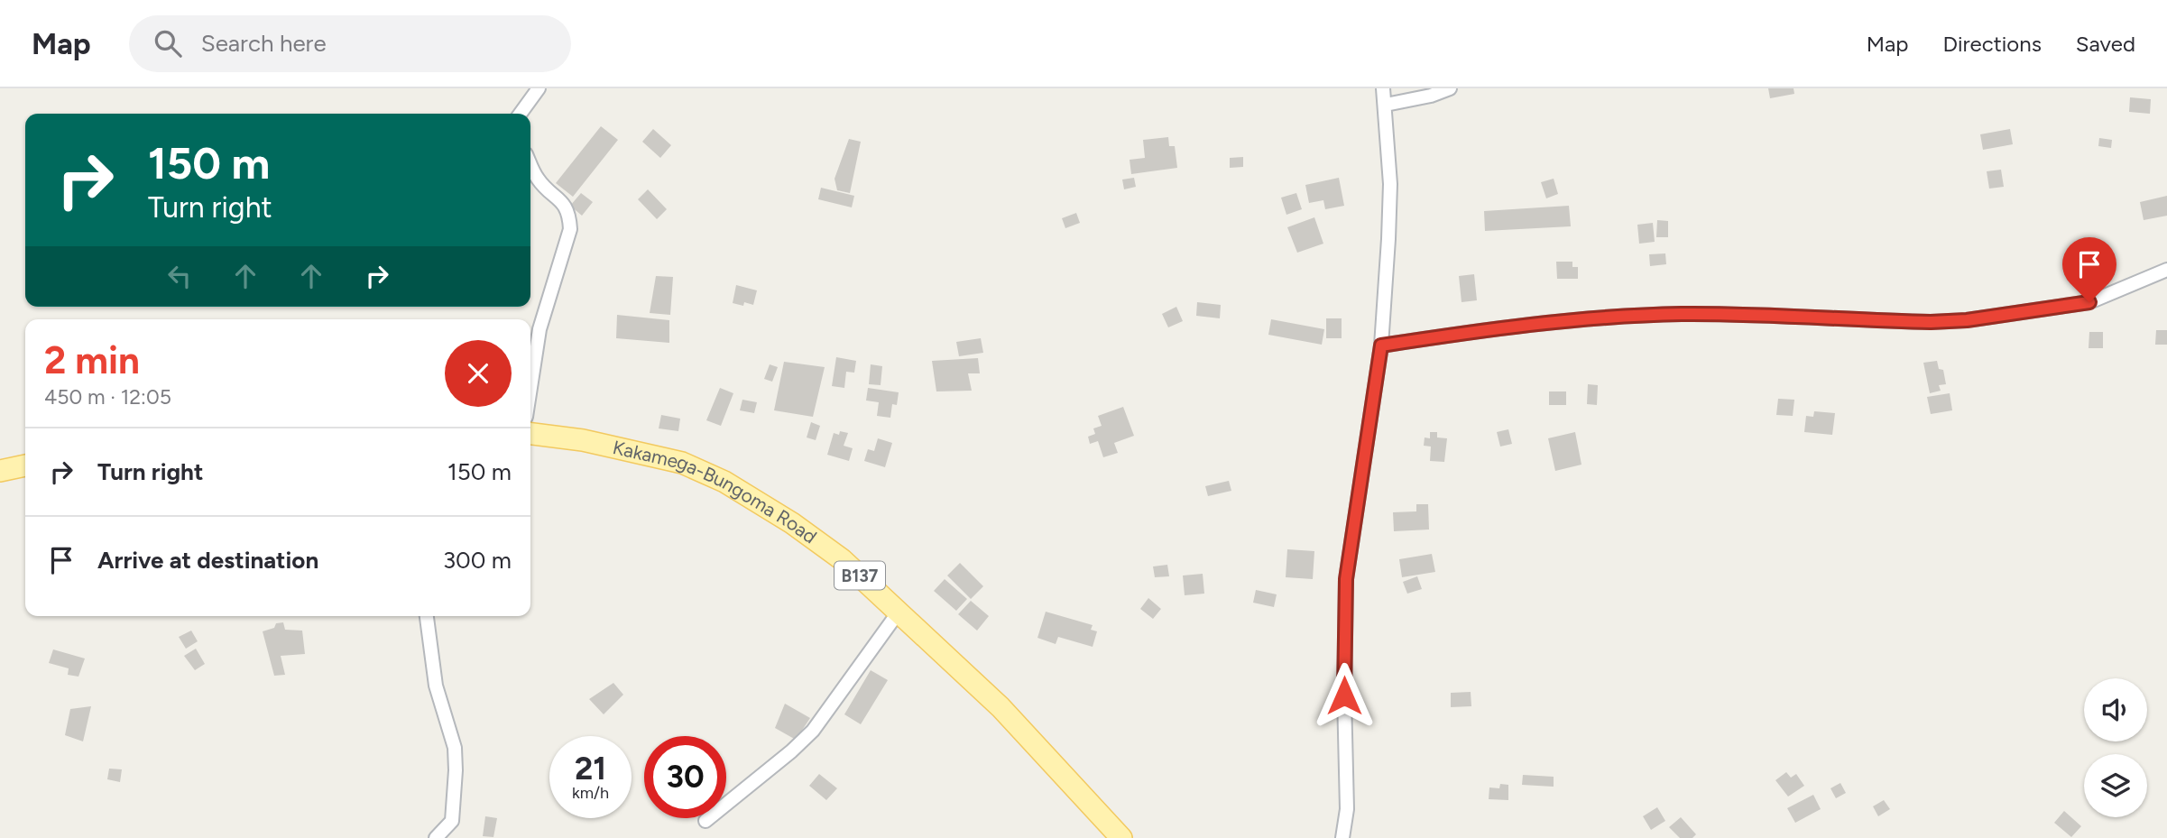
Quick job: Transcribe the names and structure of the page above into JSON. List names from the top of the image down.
{
  "streets": {
    "main road": ["Kakamega-Bungoma Road", "B137"]
  },
  "page": {
    "header": "Map",
    "search": "Search here",
    "nav": ["Map", "Directions", "Saved"],
    "turn": ["150 m", "Turn right"],
    "heading": ["2 min", "450 m · 12:05"],
    "list": [
      {
        "name": "Turn right",
        "value": "150 m"
      },
      {
        "name": "Arrive at destination",
        "value": "300 m"
      }
    ],
    "speed": "21 km/h",
    "limit": "30"
  }
}
